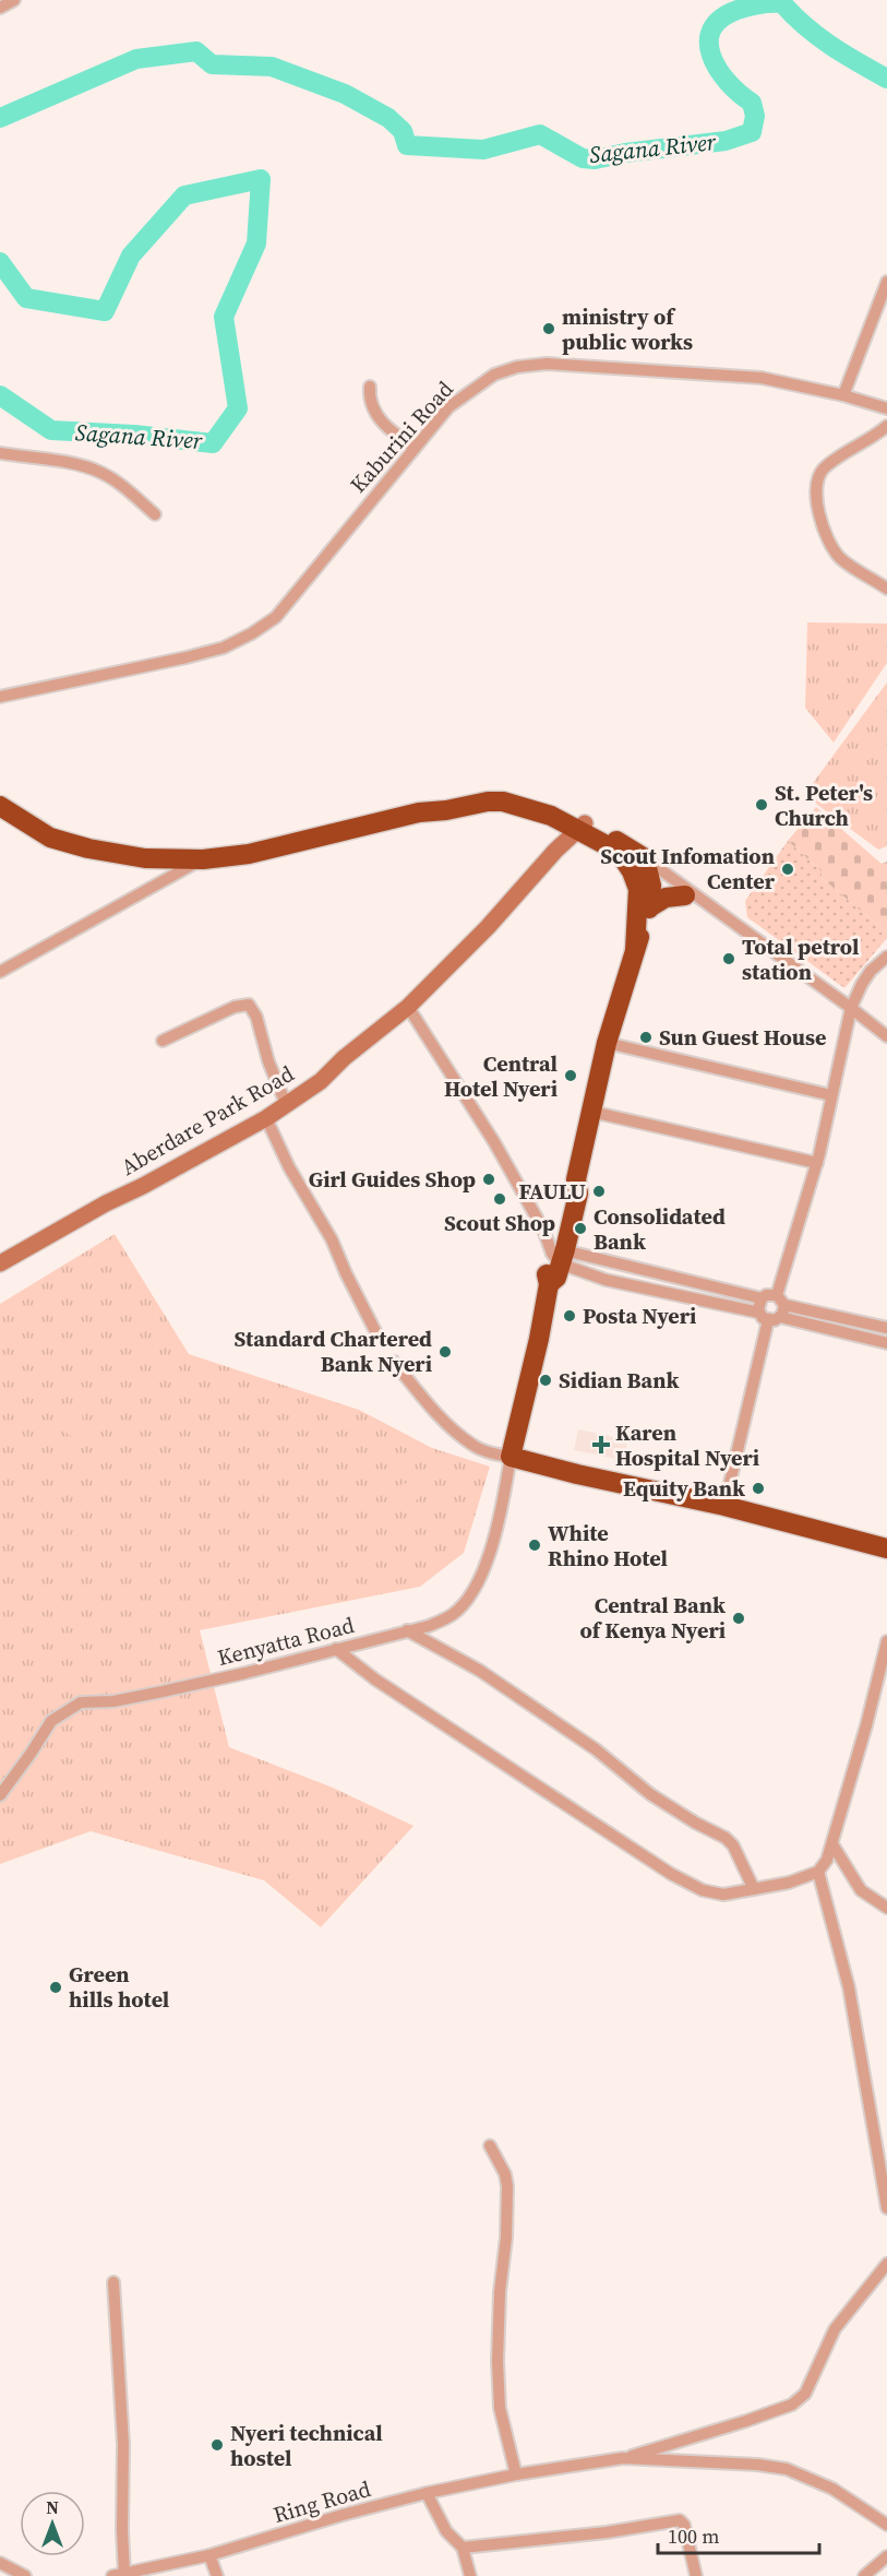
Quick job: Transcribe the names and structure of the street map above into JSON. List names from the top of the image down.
{
  "streets": {
    "street": [
      "Kaburini Road",
      "Aberdare Park Road",
      "Kenyatta Road",
      "Ring Road"
    ]
  },
  "water": ["Sagana River"],
  "places": {
    "other": [
      "ministry of public works",
      "St. Peter's Church",
      "Scout Infomation Center",
      "Total petrol station",
      "Sun Guest House",
      "Central Hotel Nyeri",
      "Girl Guides Shop",
      "FAULU",
      "Scout Shop",
      "Consolidated Bank",
      "Posta Nyeri",
      "Standard Chartered Bank Nyeri",
      "Sidian Bank",
      "Equity Bank",
      "White Rhino Hotel",
      "Central Bank of Kenya Nyeri",
      "Green hills hotel",
      "Nyeri technical hostel"
    ],
    "health": ["Karen Hospital Nyeri"]
  },
  "scale_bar": "100 m",
  "north": "top"
}
